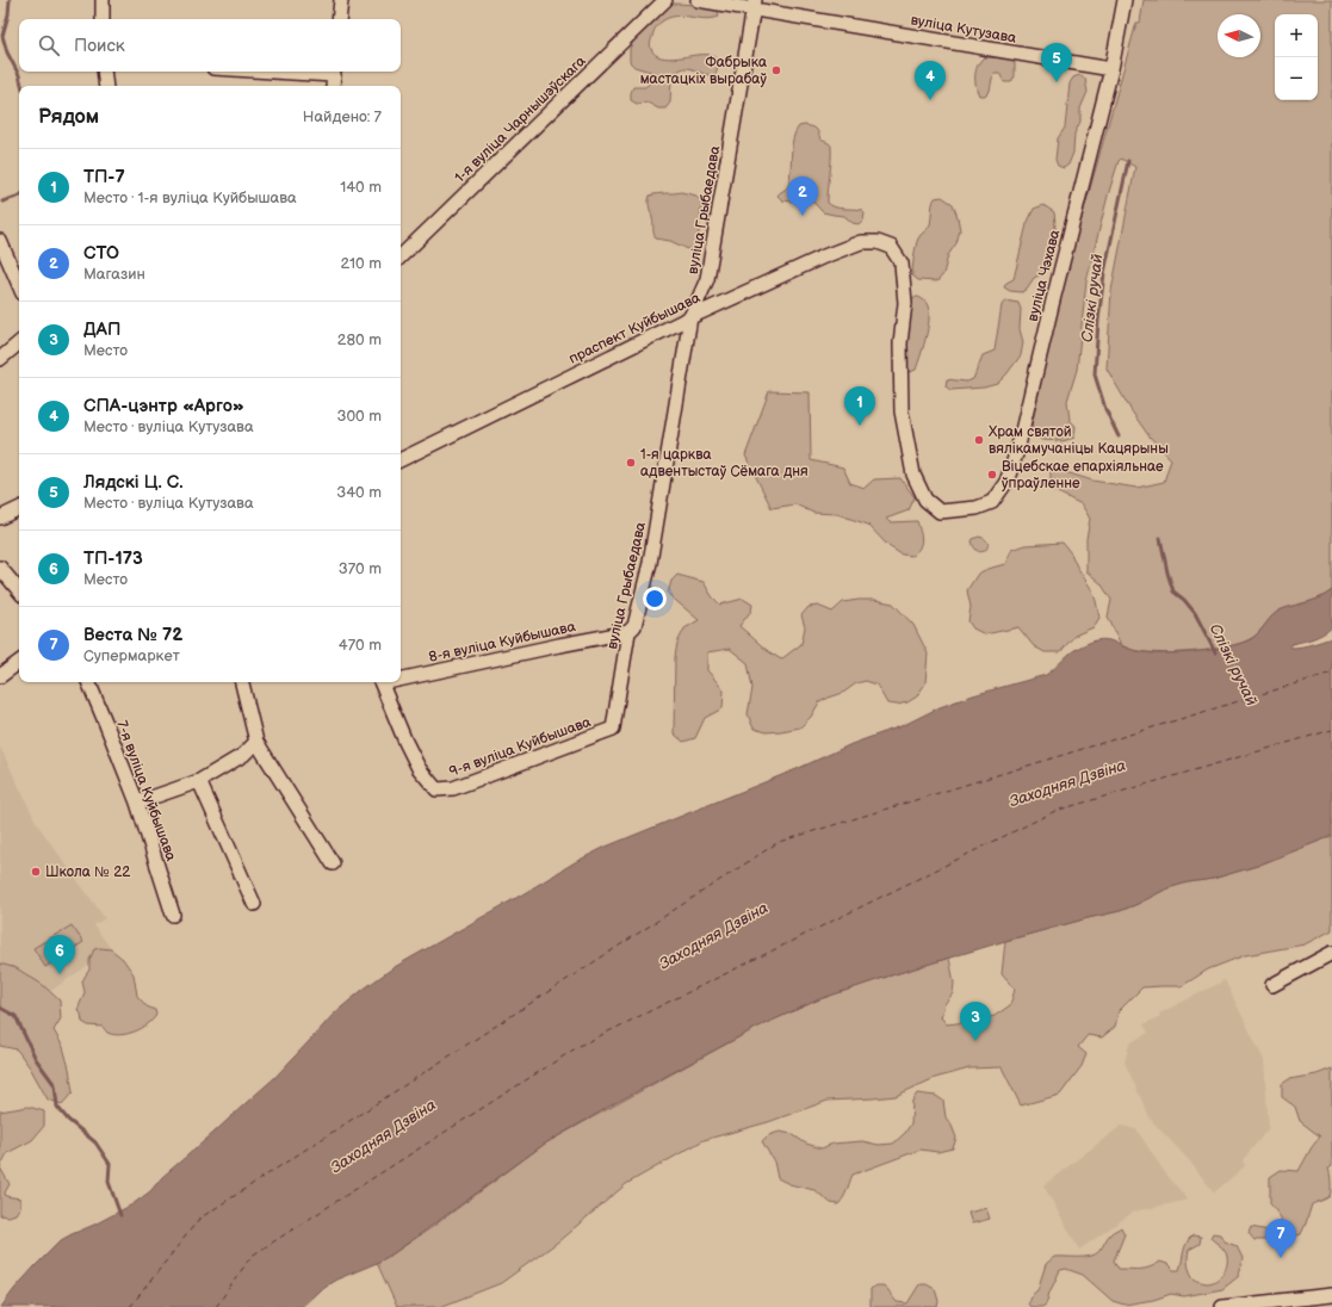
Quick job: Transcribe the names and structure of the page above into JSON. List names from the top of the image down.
{
  "streets": {
    "street": [
      "вуліца Кутузава",
      "1-я вуліца Чарнышэўскага",
      "вуліца Грыбаедава",
      "вуліца Чэхава",
      "праспект Куйбышава",
      "8-я вуліца Куйбышава",
      "9-я вуліца Куйбышава",
      "7-я вуліца Куйбышава"
    ]
  },
  "crossings": [
    ["вуліца Кутузава", "вуліца Грыбаедава"],
    ["вуліца Кутузава", "вуліца Чэхава"],
    ["вуліца Грыбаедава", "праспект Куйбышава"],
    ["вуліца Грыбаедава", "8-я вуліца Куйбышава"],
    ["вуліца Грыбаедава", "9-я вуліца Куйбышава"],
    ["вуліца Чэхава", "праспект Куйбышава"]
  ],
  "water": ["Слізкі ручай", "Заходняя Дзвіна"],
  "places": [
    "Фабрыка мастацкіх вырабаў",
    "Храм святой вялікамучаніцы Кацярыны",
    "1-я царква адвентыстаў Сёмага дня",
    "Віцебскае епархіяльнае ўпраўленне",
    "Школа № 22"
  ],
  "north": "left",
  "page": {
    "map_buttons": ["+", "−"],
    "search": "Поиск",
    "pins": [
      "5",
      "4",
      "2",
      "1",
      "6",
      "3",
      "7"
    ],
    "heading": ["Рядом", "Найдено: 7"],
    "list": [
      {
        "mark": "1",
        "name": "ТП-7",
        "note": "Место · 1-я вуліца Куйбышава",
        "value": "140 m"
      },
      {
        "mark": "2",
        "name": "СТО",
        "note": "Магазин",
        "value": "210 m"
      },
      {
        "mark": "3",
        "name": "ДАП",
        "note": "Место",
        "value": "280 m"
      },
      {
        "mark": "4",
        "name": "СПА-цэнтр «Арго»",
        "note": "Место · вуліца Кутузава",
        "value": "300 m"
      },
      {
        "mark": "5",
        "name": "Лядскі Ц. С.",
        "note": "Место · вуліца Кутузава",
        "value": "340 m"
      },
      {
        "mark": "6",
        "name": "ТП-173",
        "note": "Место",
        "value": "370 m"
      },
      {
        "mark": "7",
        "name": "Веста № 72",
        "note": "Супермаркет",
        "value": "470 m"
      }
    ]
  }
}
